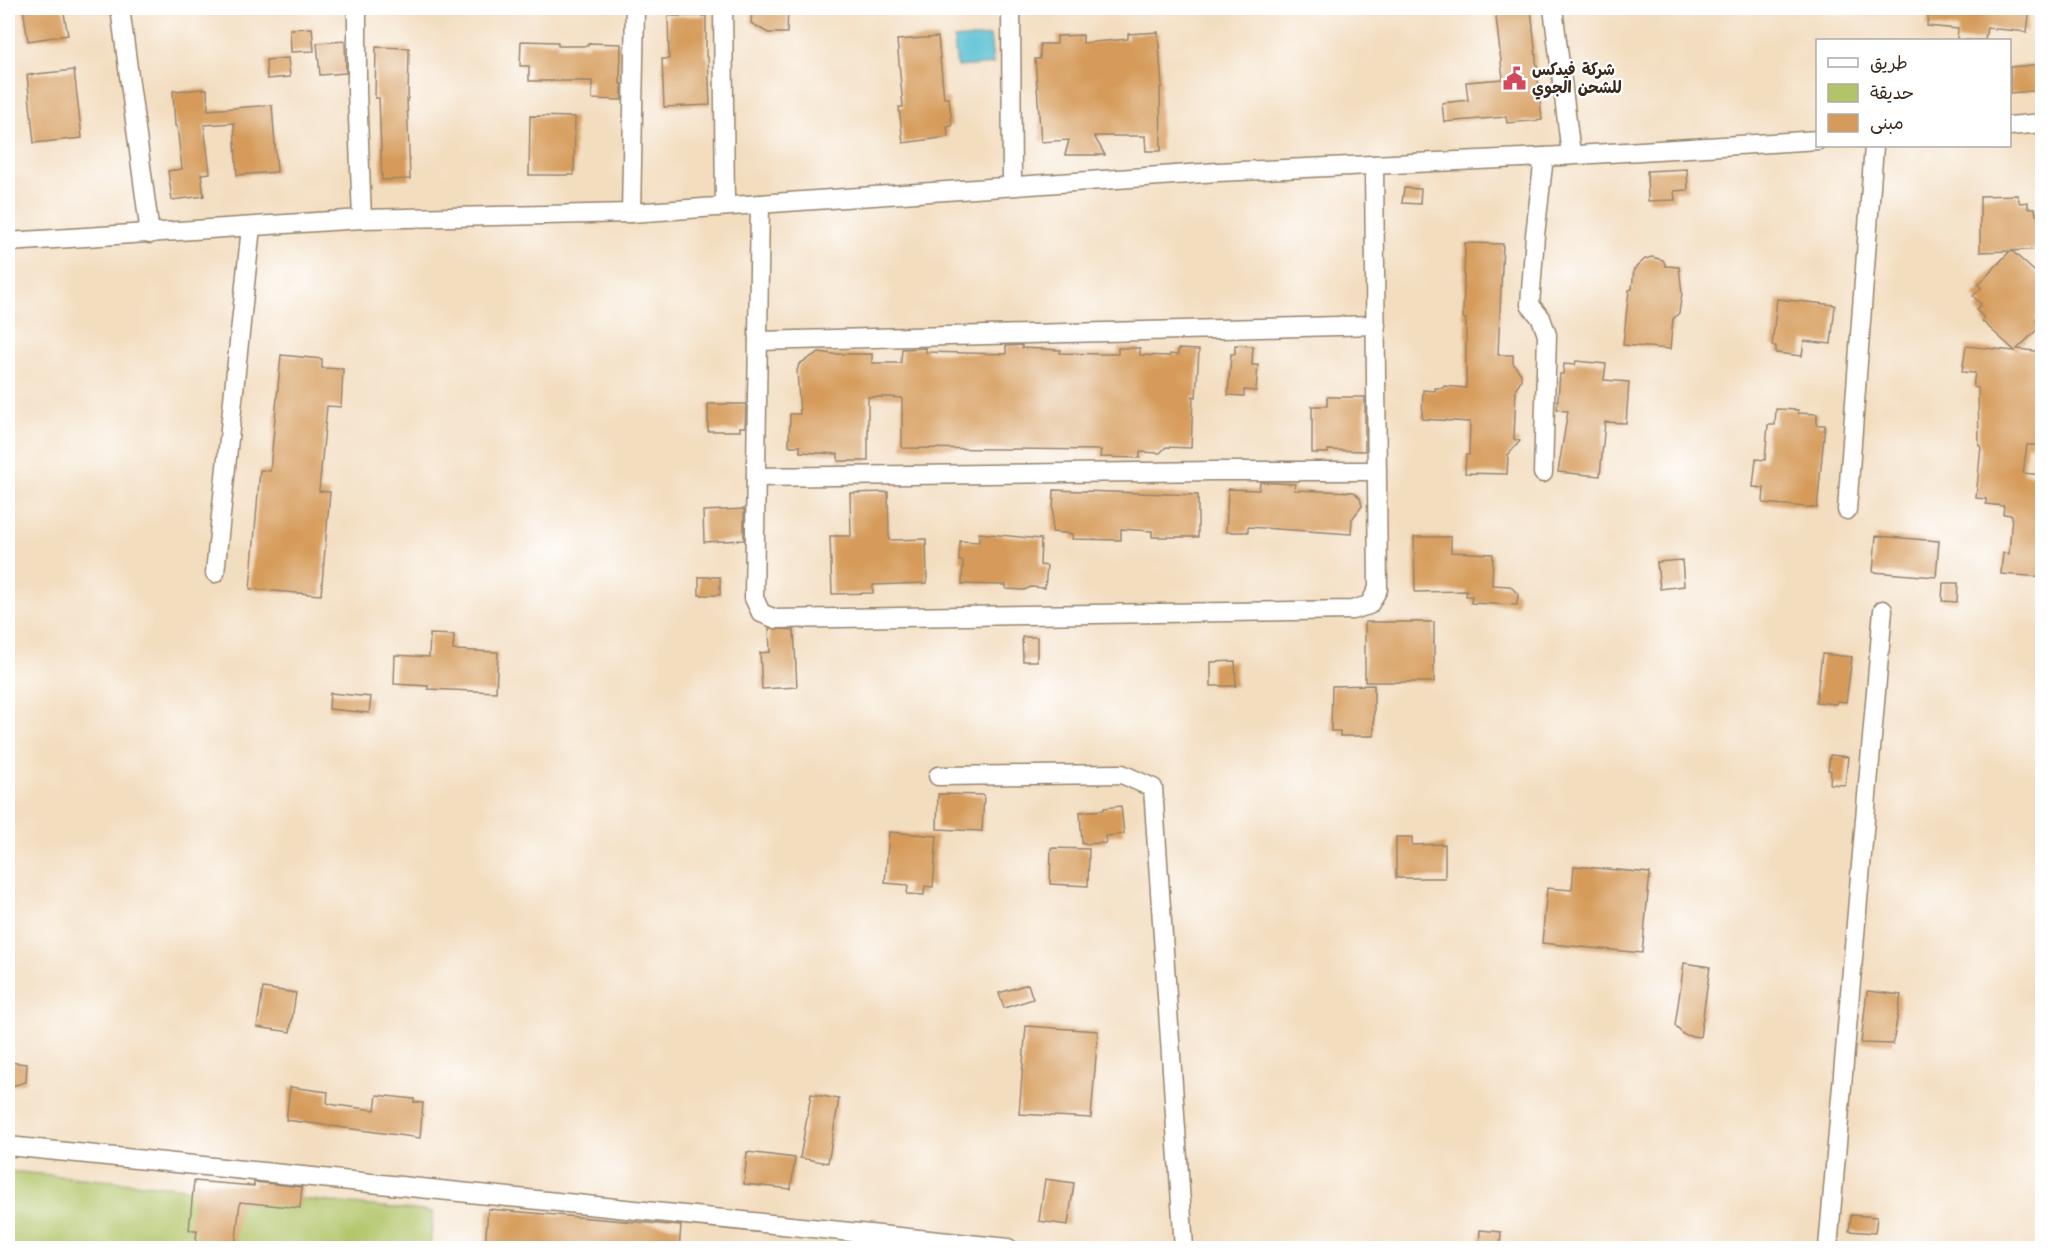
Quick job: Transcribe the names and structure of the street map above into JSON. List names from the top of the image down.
{
  "places": {
    "public building": ["شركة فيدكس للشحن الجوي"]
  },
  "legend": ["طريق", "حديقة", "مبنى"]
}
